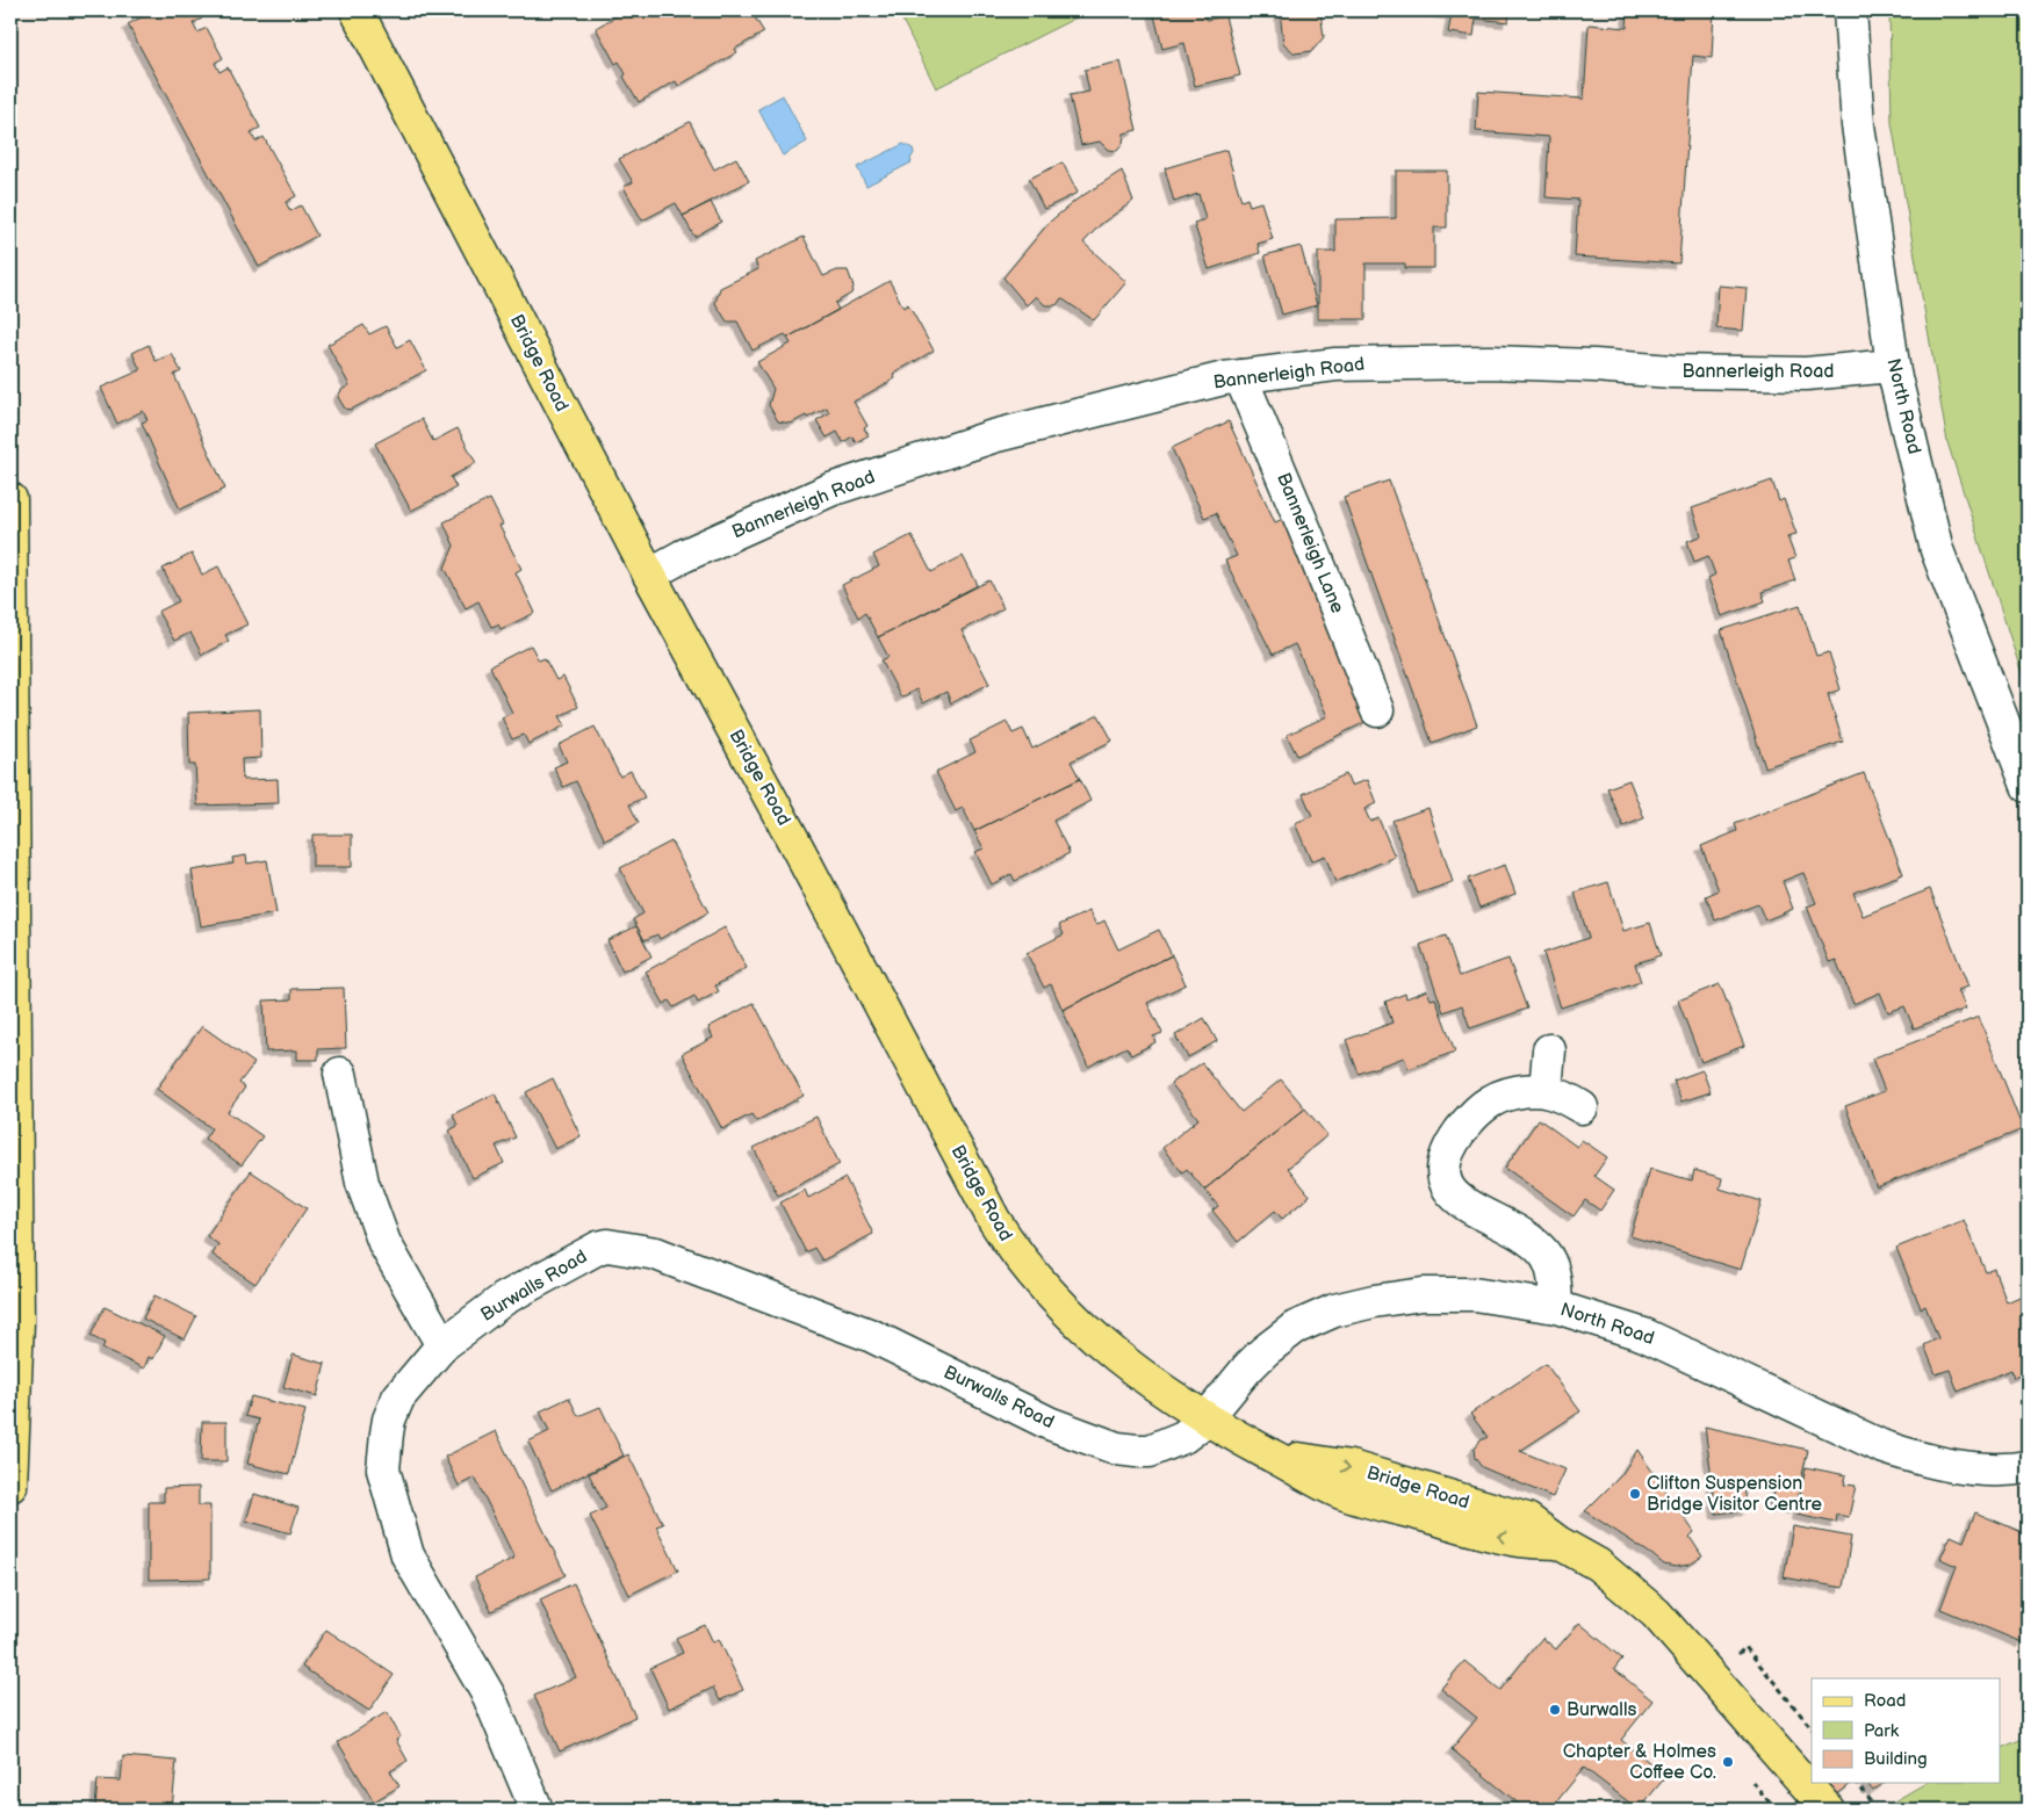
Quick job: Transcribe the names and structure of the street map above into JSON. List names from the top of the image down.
{
  "streets": {
    "main road": ["Bridge Road"],
    "street": [
      "Bannerleigh Road",
      "North Road",
      "Bannerleigh Lane",
      "Burwalls Road"
    ]
  },
  "crossings": [
    ["Bridge Road", "Bannerleigh Road"],
    ["Bridge Road", "North Road"],
    ["Bridge Road", "Burwalls Road"],
    ["Bannerleigh Road", "North Road"],
    ["Bannerleigh Road", "Bannerleigh Lane"],
    ["North Road", "Burwalls Road"]
  ],
  "places": ["Clifton Suspension Bridge Visitor Centre", "Burwalls", "Chapter & Holmes Coffee Co."],
  "legend": ["Road", "Park", "Building"]
}
